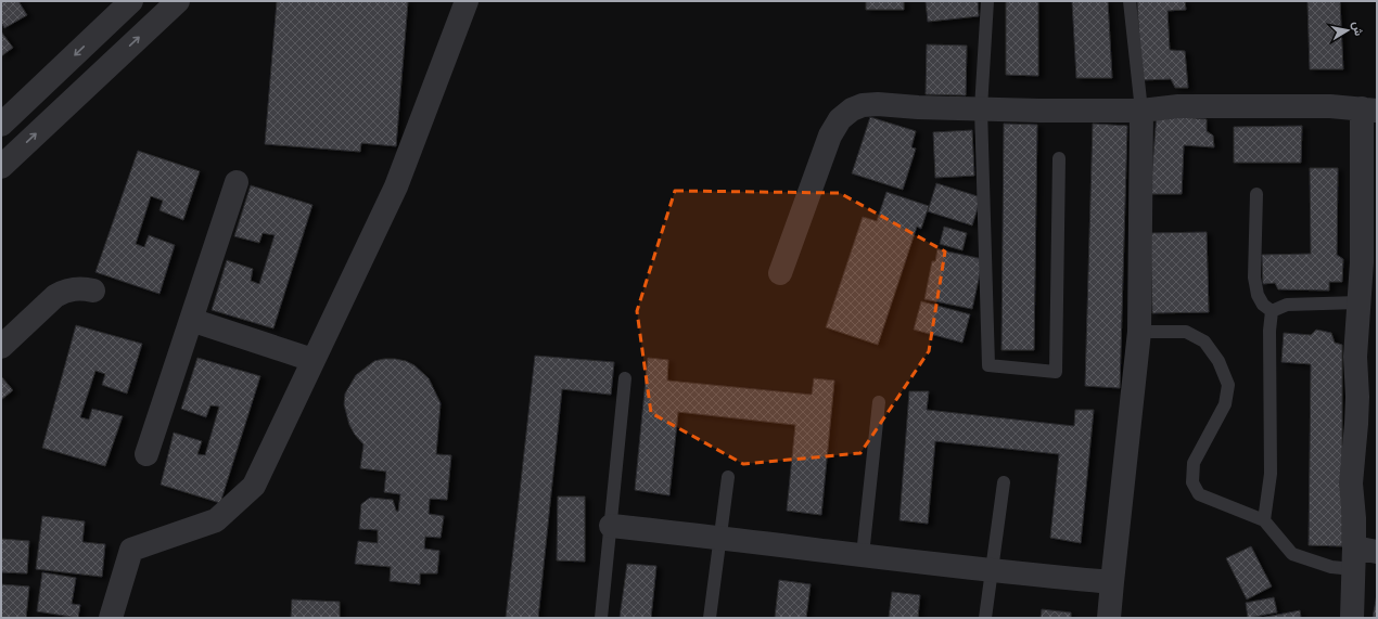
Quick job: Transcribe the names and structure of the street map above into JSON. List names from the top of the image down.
{
  "north": "right"
}
